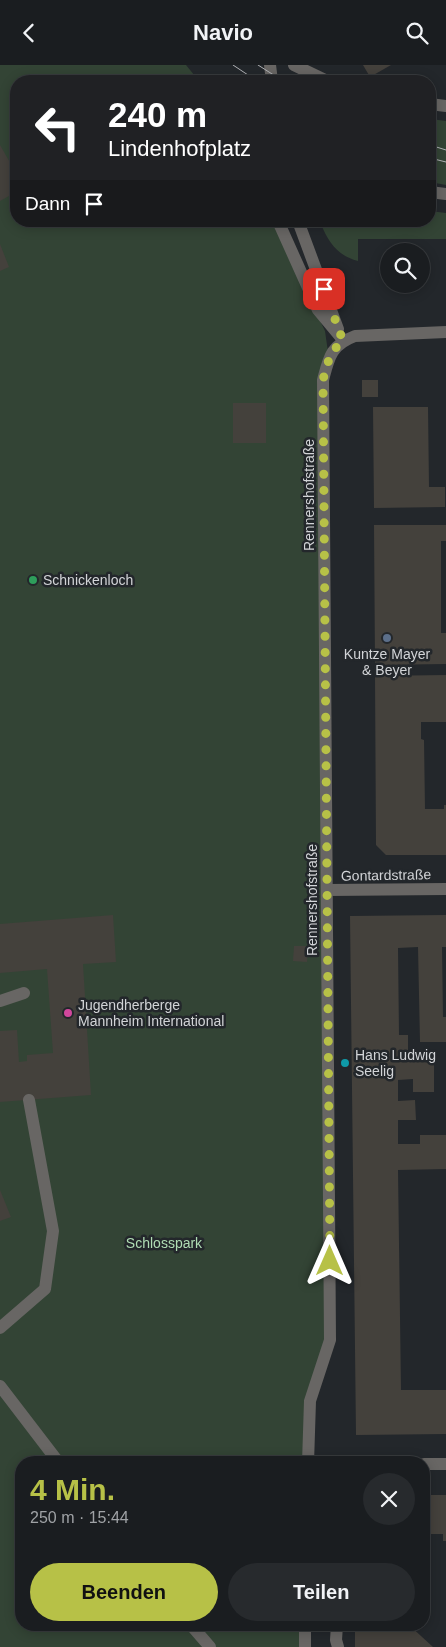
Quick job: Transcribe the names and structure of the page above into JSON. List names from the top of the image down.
{
  "streets": {
    "street": ["Rennershofstraße", "Gontardstraße"]
  },
  "crossings": [
    ["Rennershofstraße", "Gontardstraße"]
  ],
  "parks": ["Schlosspark"],
  "places": [
    "Schnickenloch",
    "Kuntze Mayer & Beyer",
    "Jugendherberge Mannheim International",
    "Hans Ludwig Seelig"
  ],
  "page": {
    "header": "Navio",
    "turn": ["240 m", "Lindenhofplatz"],
    "then": "Dann",
    "heading": ["4 Min.", "250 m · 15:44"],
    "buttons": ["Beenden", "Teilen"]
  }
}
